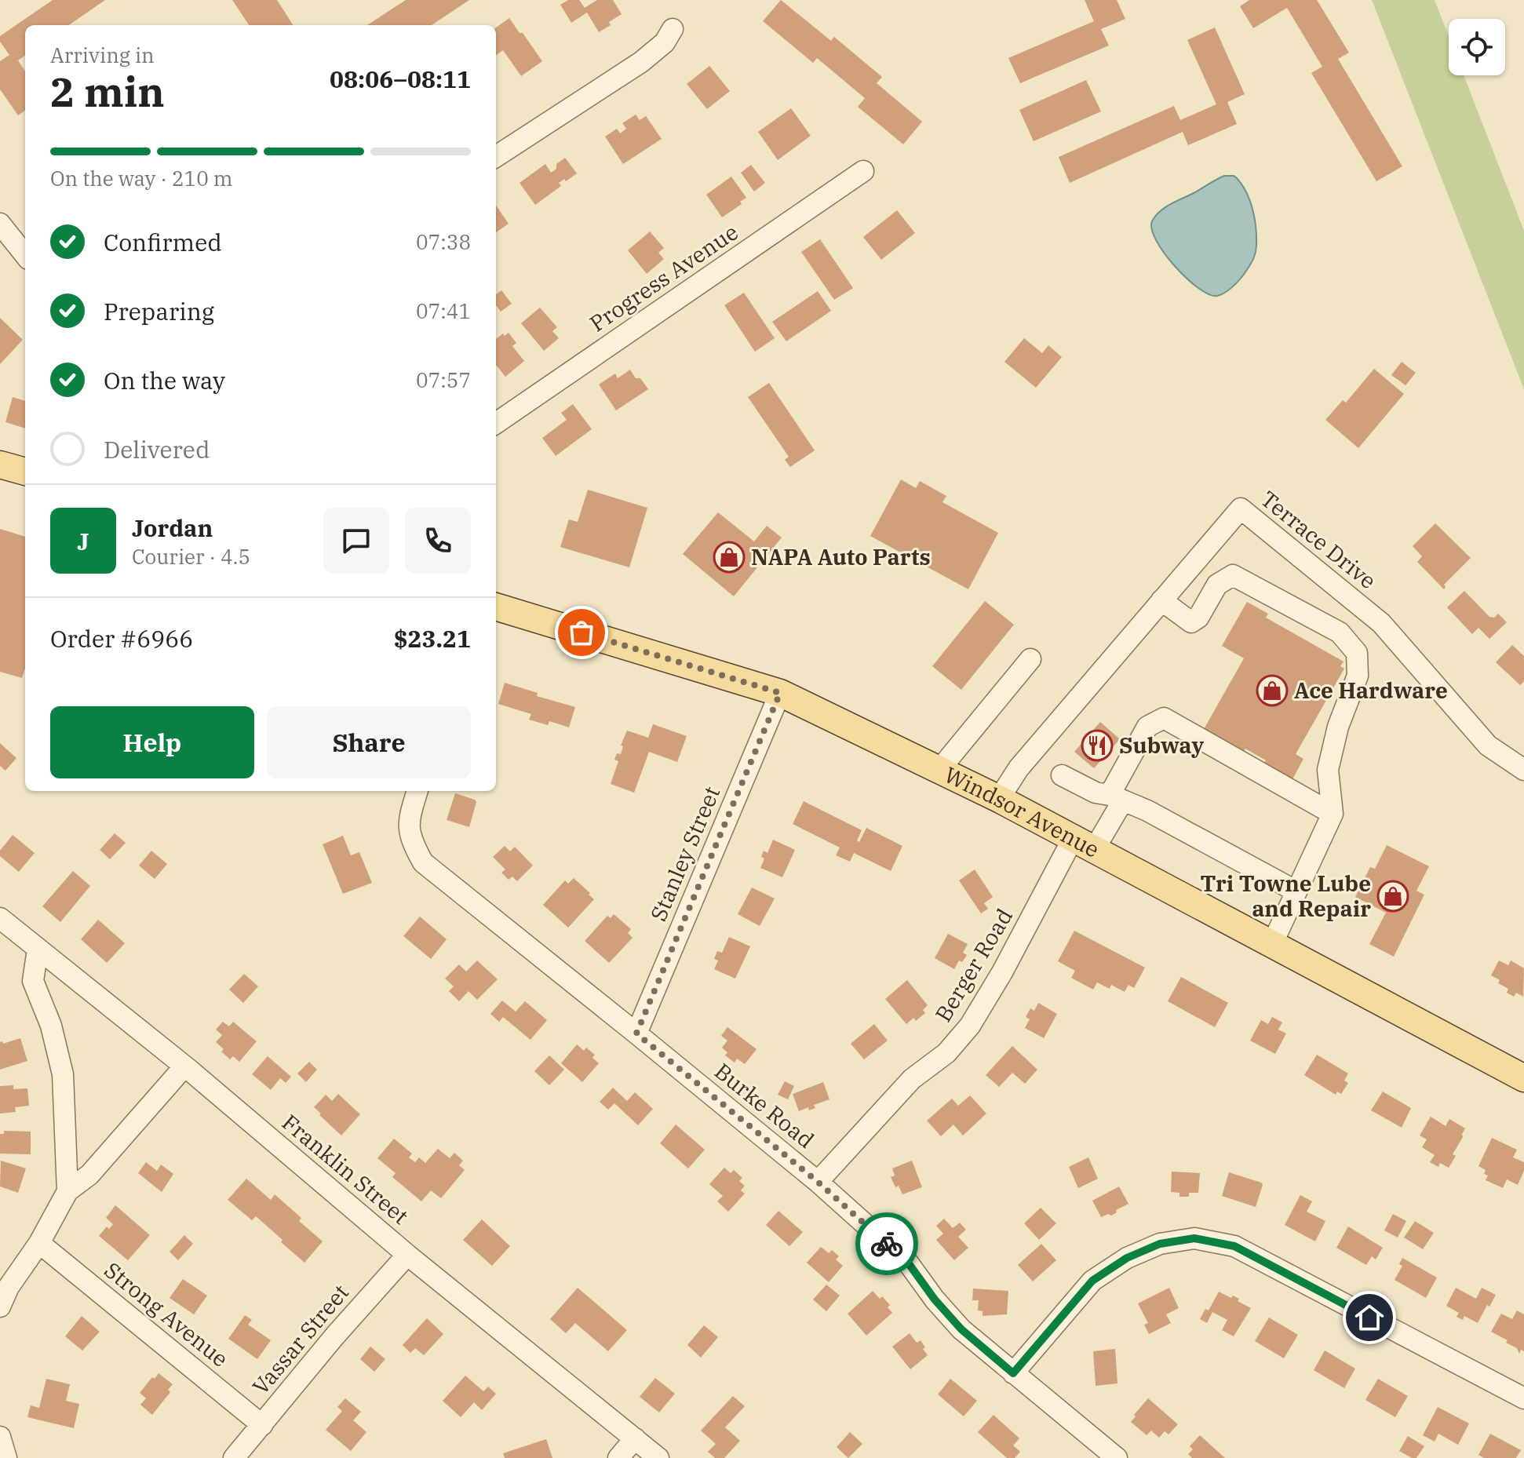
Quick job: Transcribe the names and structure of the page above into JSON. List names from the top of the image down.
{
  "streets": {
    "main road": ["Windsor Avenue"],
    "street": [
      "Progress Avenue",
      "Terrace Drive",
      "Stanley Street",
      "Berger Road",
      "Burke Road",
      "Franklin Street",
      "Strong Avenue",
      "Vassar Street"
    ]
  },
  "crossings": [
    ["Terrace Drive", "Windsor Avenue"],
    ["Windsor Avenue", "Stanley Street"],
    ["Windsor Avenue", "Berger Road"],
    ["Stanley Street", "Burke Road"],
    ["Berger Road", "Burke Road"],
    ["Franklin Street", "Vassar Street"],
    ["Strong Avenue", "Vassar Street"]
  ],
  "places": {
    "shop": ["NAPA Auto Parts", "Ace Hardware", "Tri Towne Lube and Repair"],
    "restaurant": ["Subway"]
  },
  "page": {
    "heading": ["2 min", "Arriving in", "08:06–08:11"],
    "panel": [
      "Jordan",
      "Courier · 4.5",
      "Order #6966",
      "$23.21"
    ],
    "bar": "On the way · 210 m",
    "list": [
      ["Confirmed", "07:38"],
      ["Preparing", "07:41"],
      ["On the way", "07:57"],
      "Delivered"
    ],
    "round": "J",
    "buttons": ["Help", "Share"]
  }
}
